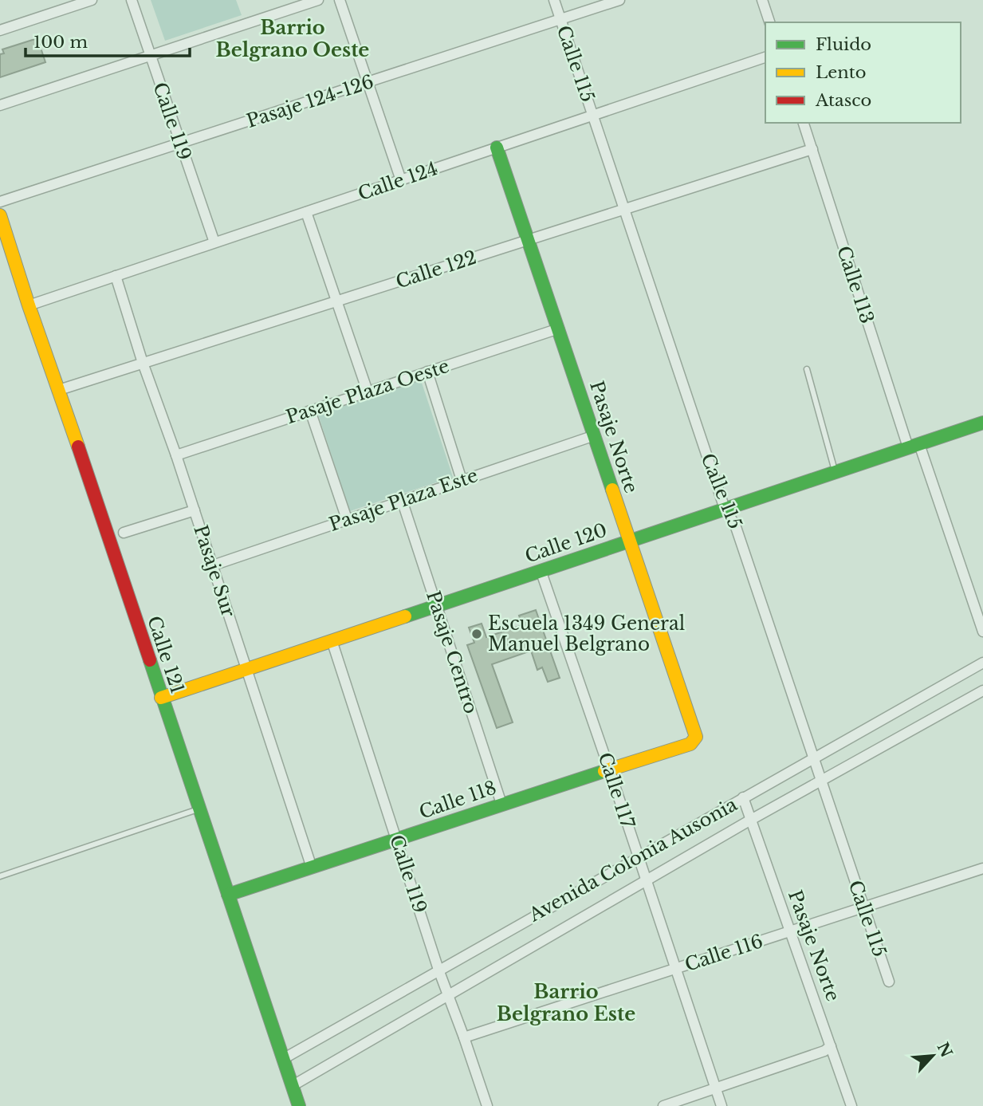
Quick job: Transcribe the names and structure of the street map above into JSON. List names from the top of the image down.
{
  "streets": {
    "street": [
      "Calle 115",
      "Pasaje 124-126",
      "Calle 119",
      "Calle 124",
      "Calle 122",
      "Calle 113",
      "Pasaje Plaza Oeste",
      "Pasaje Norte",
      "Pasaje Plaza Este",
      "Calle 120",
      "Pasaje Sur",
      "Pasaje Centro",
      "Calle 121",
      "Calle 117",
      "Calle 118",
      "Avenida Colonia Ausonia",
      "Calle 116"
    ]
  },
  "crossings": [
    ["Calle 115", "Pasaje 124-126"],
    ["Calle 115", "Calle 124"],
    ["Calle 115", "Calle 122"],
    ["Calle 115", "Calle 120"],
    ["Calle 115", "Avenida Colonia Ausonia"],
    ["Calle 115", "Calle 116"],
    ["Pasaje 124-126", "Calle 119"],
    ["Calle 119", "Calle 124"],
    ["Calle 119", "Calle 120"],
    ["Calle 119", "Calle 118"],
    ["Calle 119", "Avenida Colonia Ausonia"],
    ["Calle 119", "Calle 116"],
    ["Calle 124", "Pasaje Norte"],
    ["Calle 124", "Pasaje Sur"],
    ["Calle 124", "Calle 121"],
    ["Calle 122", "Calle 113"],
    ["Calle 122", "Pasaje Norte"],
    ["Calle 122", "Pasaje Sur"],
    ["Calle 122", "Calle 121"],
    ["Calle 113", "Calle 120"],
    ["Pasaje Plaza Oeste", "Pasaje Norte"],
    ["Pasaje Plaza Oeste", "Pasaje Sur"],
    ["Pasaje Norte", "Pasaje Plaza Este"],
    ["Pasaje Norte", "Calle 120"],
    ["Pasaje Norte", "Calle 118"],
    ["Pasaje Norte", "Avenida Colonia Ausonia"],
    ["Pasaje Norte", "Calle 116"],
    ["Pasaje Plaza Este", "Pasaje Sur"],
    ["Pasaje Plaza Este", "Pasaje Centro"],
    ["Calle 120", "Pasaje Sur"],
    ["Calle 120", "Pasaje Centro"],
    ["Calle 120", "Calle 121"],
    ["Calle 120", "Calle 117"],
    ["Pasaje Sur", "Calle 118"],
    ["Pasaje Centro", "Calle 118"],
    ["Calle 121", "Calle 118"],
    ["Calle 121", "Avenida Colonia Ausonia"],
    ["Calle 117", "Calle 118"],
    ["Calle 117", "Avenida Colonia Ausonia"],
    ["Calle 117", "Calle 116"]
  ],
  "districts": ["Barrio Belgrano Oeste", "Barrio Belgrano Este"],
  "places": ["Escuela 1349 General Manuel Belgrano"],
  "legend": ["Fluido", "Lento", "Atasco"],
  "scale_bar": "100 m",
  "north": "top right"
}
